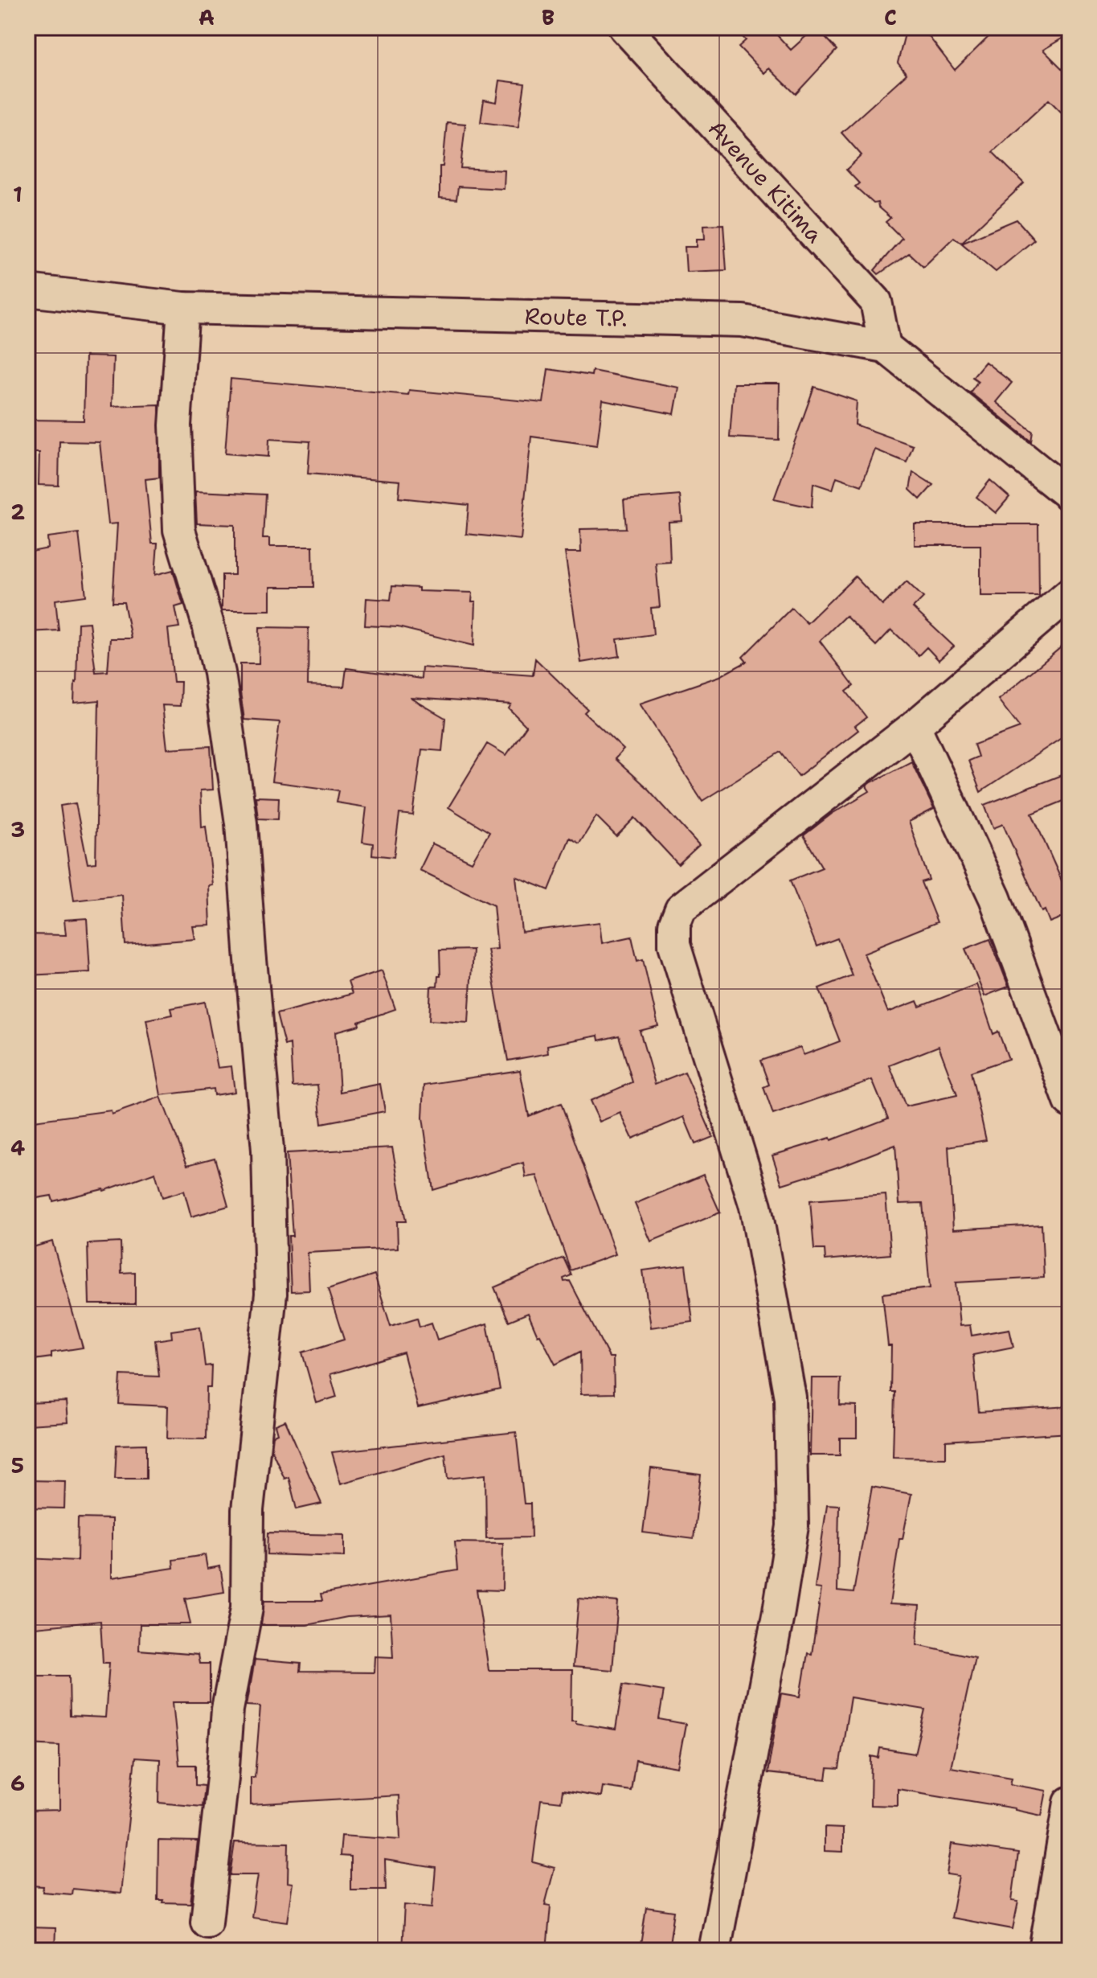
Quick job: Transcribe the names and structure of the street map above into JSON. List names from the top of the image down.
{
  "streets": {
    "street": ["Avenue Kitima", "Route T.P."]
  },
  "crossings": [
    ["Avenue Kitima", "Route T.P."]
  ],
  "grid": {
    "columns": ["A", "B", "C"],
    "rows": [
      "1",
      "2",
      "3",
      "4",
      "5",
      "6"
    ]
  }
}
